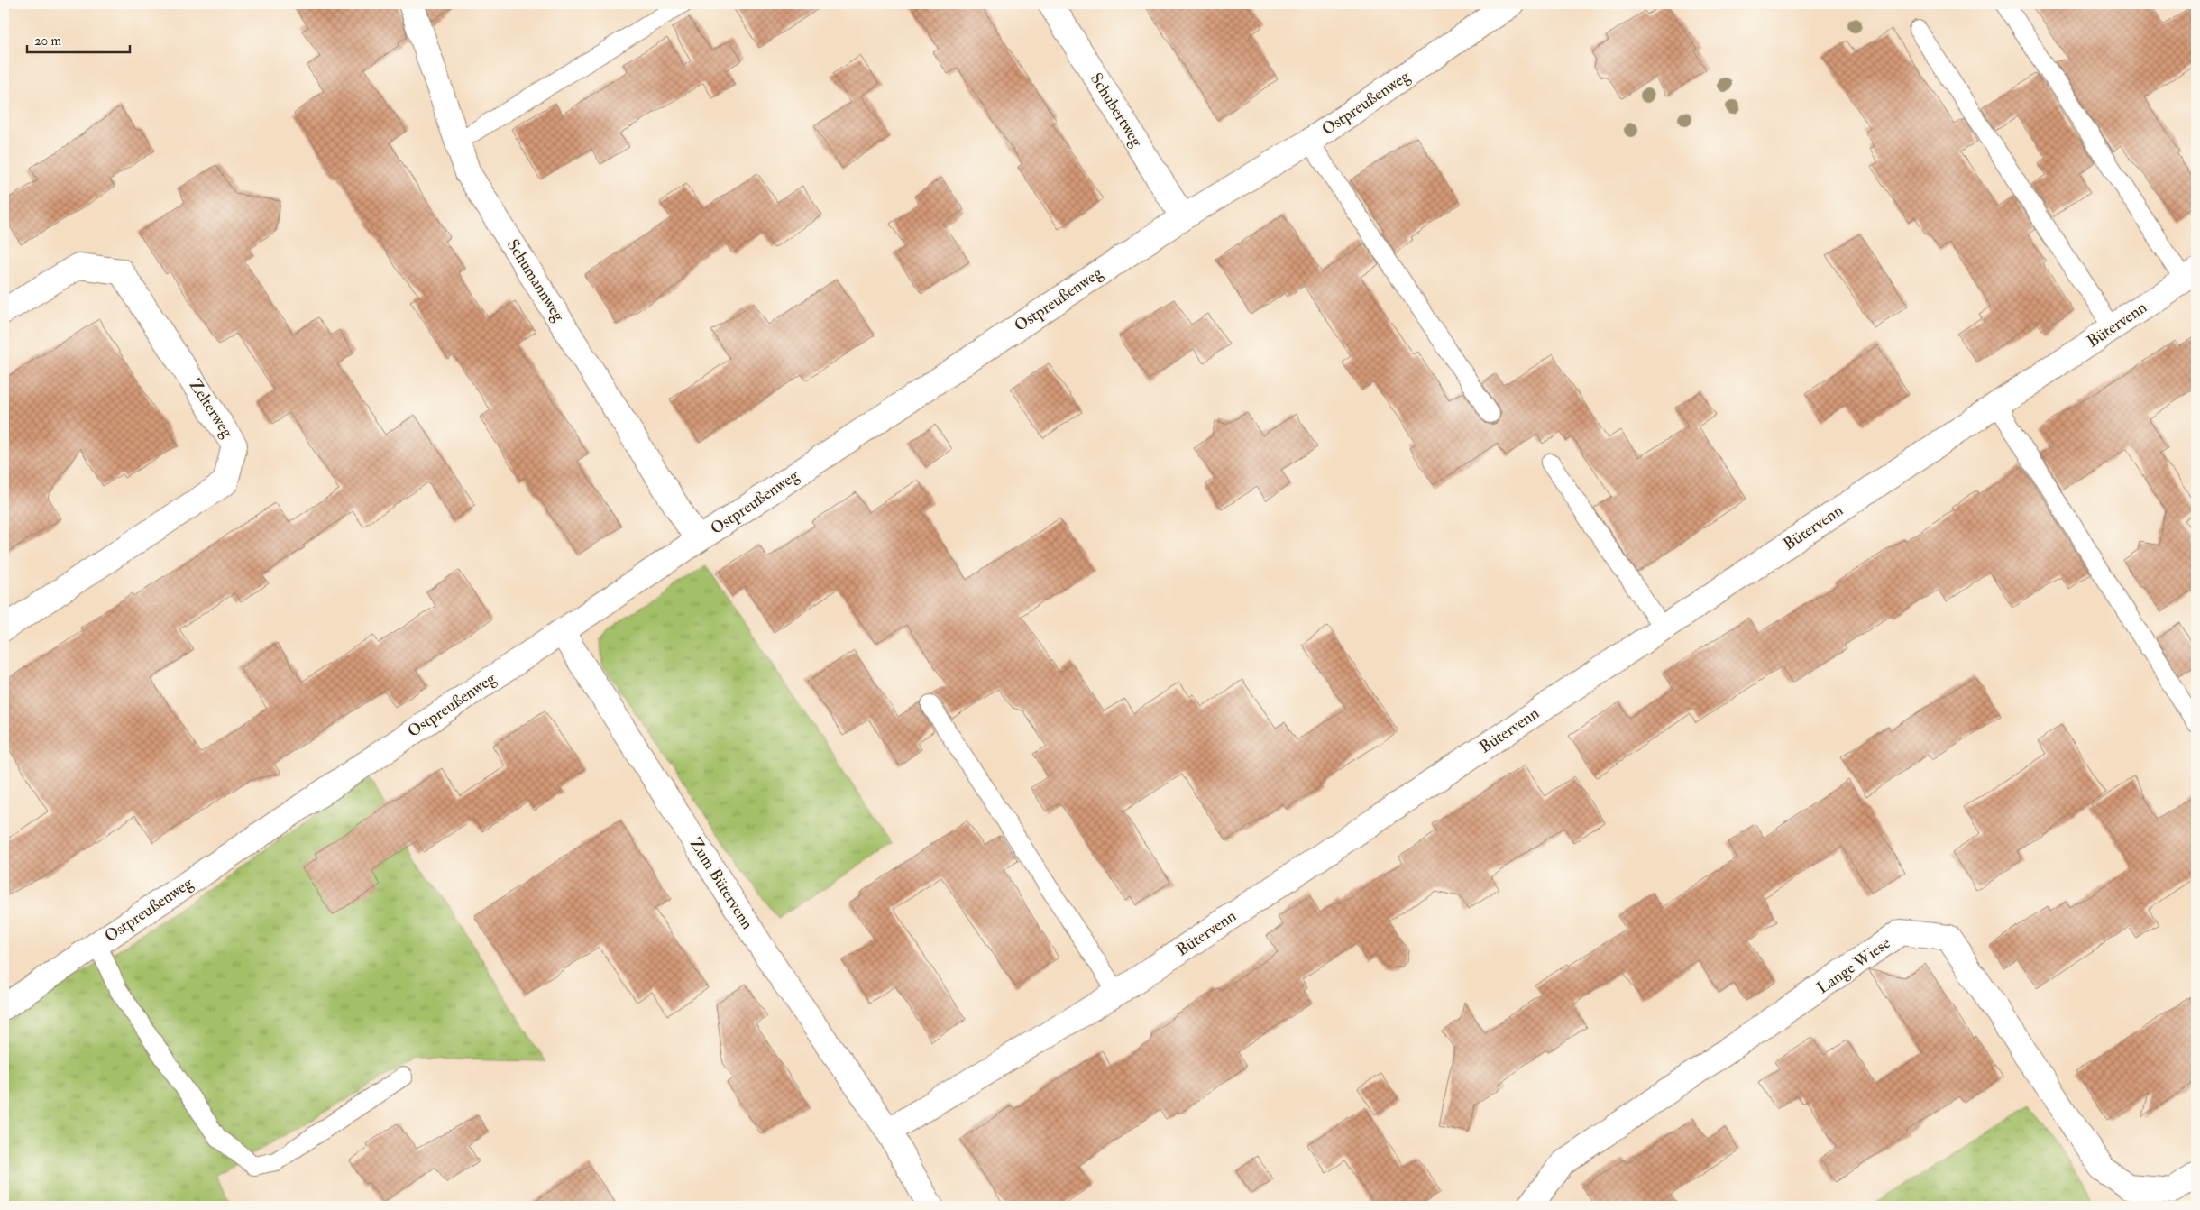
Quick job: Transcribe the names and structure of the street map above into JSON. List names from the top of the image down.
{
  "streets": {
    "street": [
      "Ostpreußenweg",
      "Schubertweg",
      "Schumannweg",
      "Bütervenn",
      "Zelterweg",
      "Zum Bütervenn",
      "Lange Wiese"
    ]
  },
  "crossings": [
    ["Ostpreußenweg", "Schubertweg"],
    ["Ostpreußenweg", "Schumannweg"],
    ["Ostpreußenweg", "Zum Bütervenn"],
    ["Bütervenn", "Zum Bütervenn"]
  ],
  "scale_bar": "20 m"
}
